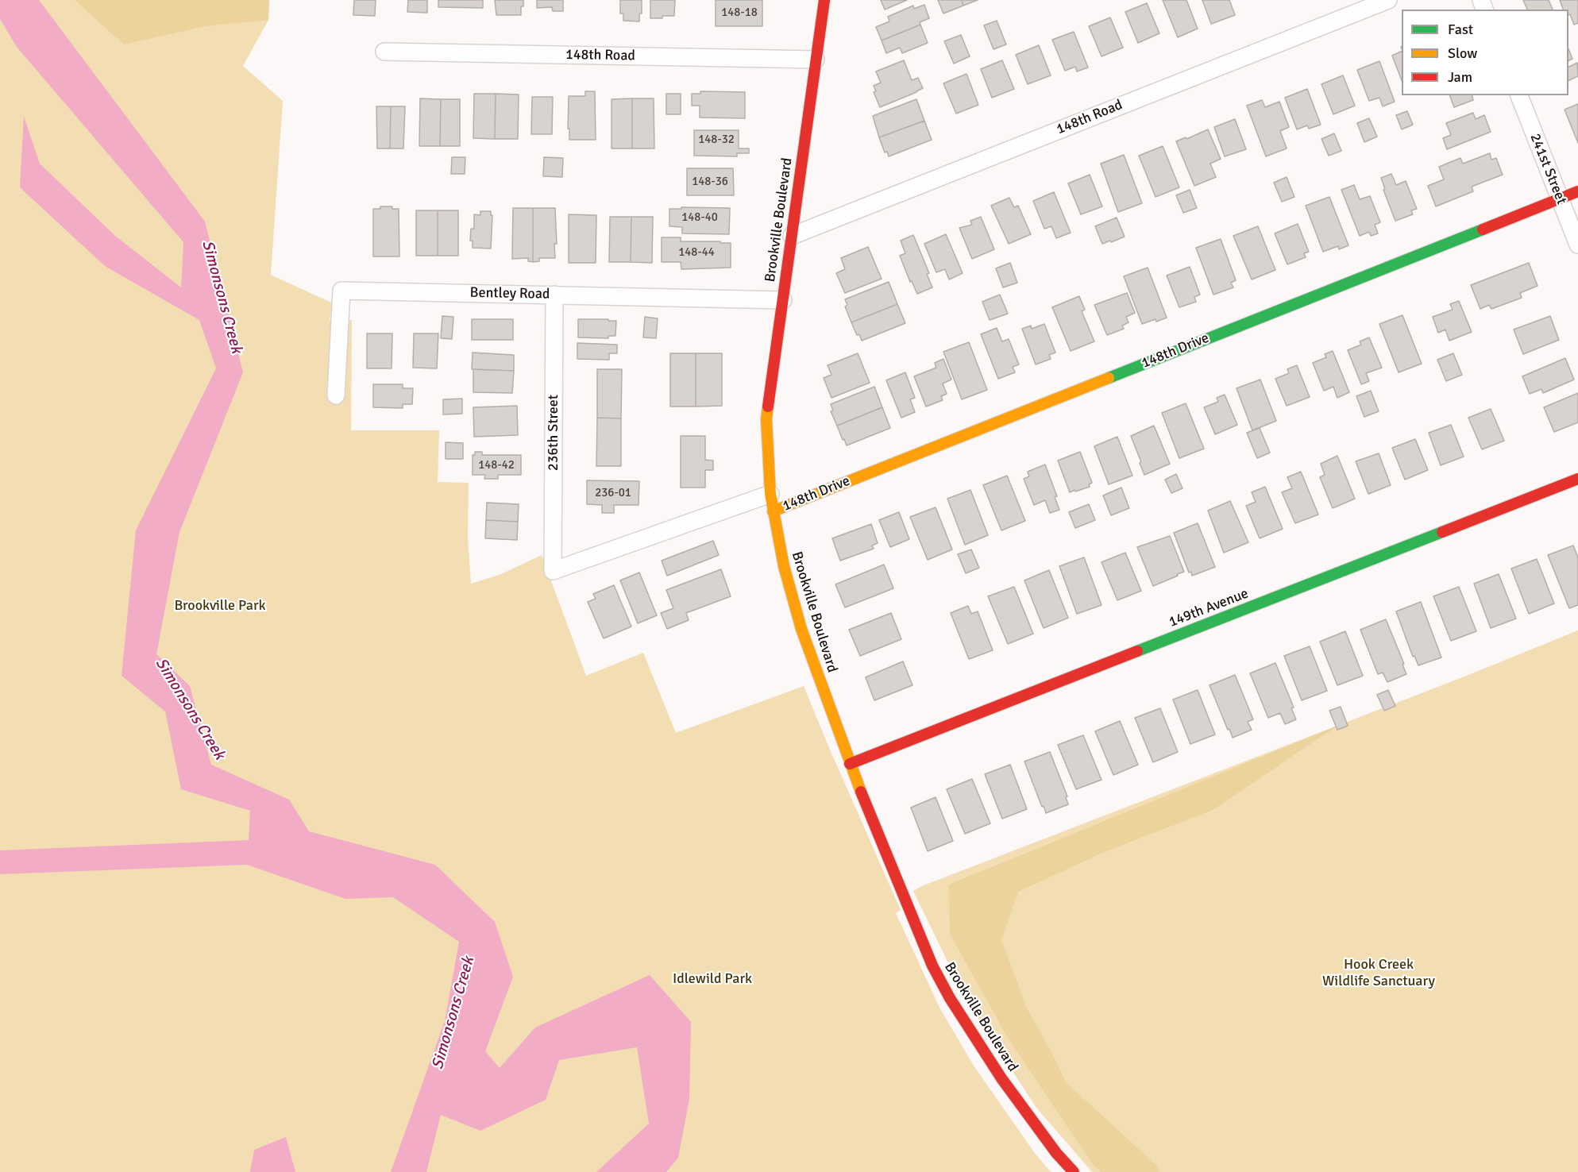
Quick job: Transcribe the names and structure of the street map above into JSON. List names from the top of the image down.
{
  "streets": {
    "street": [
      "148th Road",
      "241st Street",
      "Brookville Boulevard",
      "Bentley Road",
      "148th Drive",
      "236th Street",
      "149th Avenue"
    ]
  },
  "crossings": [
    ["148th Road", "Brookville Boulevard"],
    ["241st Street", "148th Drive"],
    ["Brookville Boulevard", "Bentley Road"],
    ["Brookville Boulevard", "148th Drive"],
    ["Brookville Boulevard", "149th Avenue"],
    ["Bentley Road", "236th Street"],
    ["148th Drive", "236th Street"]
  ],
  "water": ["Simonsons Creek"],
  "parks": ["Brookville Park", "Hook Creek Wildlife Sanctuary", "Idlewild Park"],
  "house_numbers": [
    "148-18",
    "148-32",
    "148-36",
    "148-40",
    "148-44",
    "148-42",
    "236-01"
  ],
  "legend": ["Fast", "Slow", "Jam"]
}
